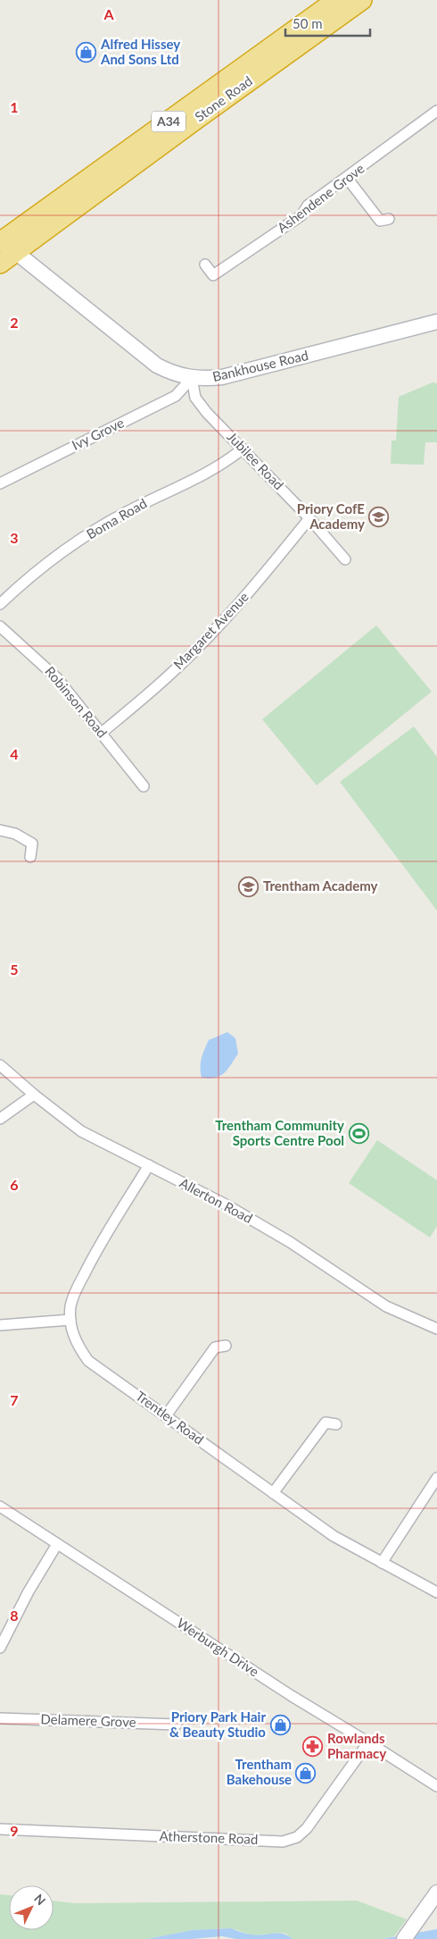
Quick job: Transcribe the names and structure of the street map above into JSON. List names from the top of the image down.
{
  "streets": {
    "highway": ["Stone Road", "A34"],
    "street": [
      "Ashendene Grove",
      "Bankhouse Road",
      "Ivy Grove",
      "Jubilee Road",
      "Boma Road",
      "Margaret Avenue",
      "Robinson Road",
      "Allerton Road",
      "Trentley Road",
      "Werburgh Drive",
      "Delamere Grove",
      "Atherstone Road"
    ]
  },
  "crossings": [
    ["Stone Road", "Bankhouse Road"],
    ["Bankhouse Road", "Ivy Grove"],
    ["Bankhouse Road", "Jubilee Road"],
    ["Ivy Grove", "Jubilee Road"],
    ["Jubilee Road", "Boma Road"],
    ["Jubilee Road", "Margaret Avenue"],
    ["Margaret Avenue", "Robinson Road"],
    ["Allerton Road", "Trentley Road"],
    ["Werburgh Drive", "Atherstone Road"]
  ],
  "places": {
    "shop": ["Alfred Hissey And Sons Ltd", "Priory Park Hair & Beauty Studio", "Trentham Bakehouse"],
    "school or university": ["Priory CofE Academy", "Trentham Academy"],
    "sports": ["Trentham Community Sports Centre Pool"],
    "pharmacy": ["Rowlands Pharmacy"]
  },
  "scale_bar": "50 m",
  "north": "top right",
  "grid": {
    "columns": ["A"],
    "rows": [
      "1",
      "2",
      "3",
      "4",
      "5",
      "6",
      "7",
      "8",
      "9"
    ]
  }
}
